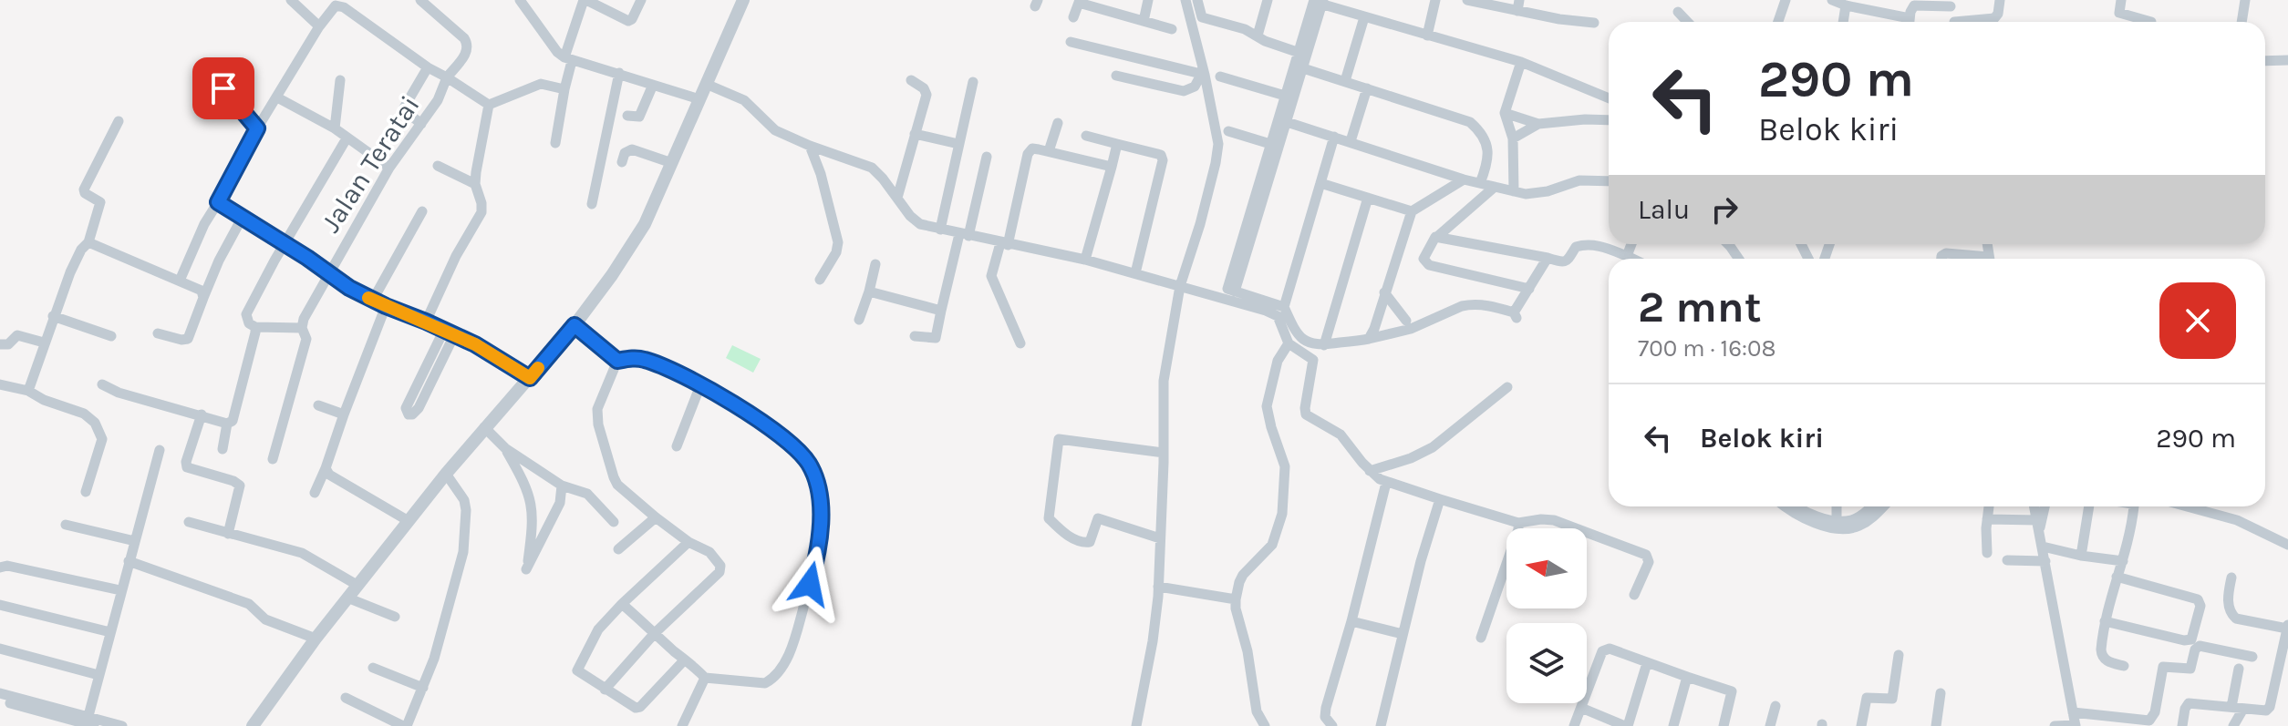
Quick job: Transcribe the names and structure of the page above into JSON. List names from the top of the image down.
{
  "streets": {
    "street": ["Jalan Teratai"]
  },
  "north": "left",
  "page": {
    "turn": ["290 m", "Belok kiri"],
    "then": "Lalu",
    "heading": ["2 mnt", "700 m · 16:08"],
    "list": [
      {
        "name": "Belok kiri",
        "value": "290 m"
      }
    ]
  }
}
